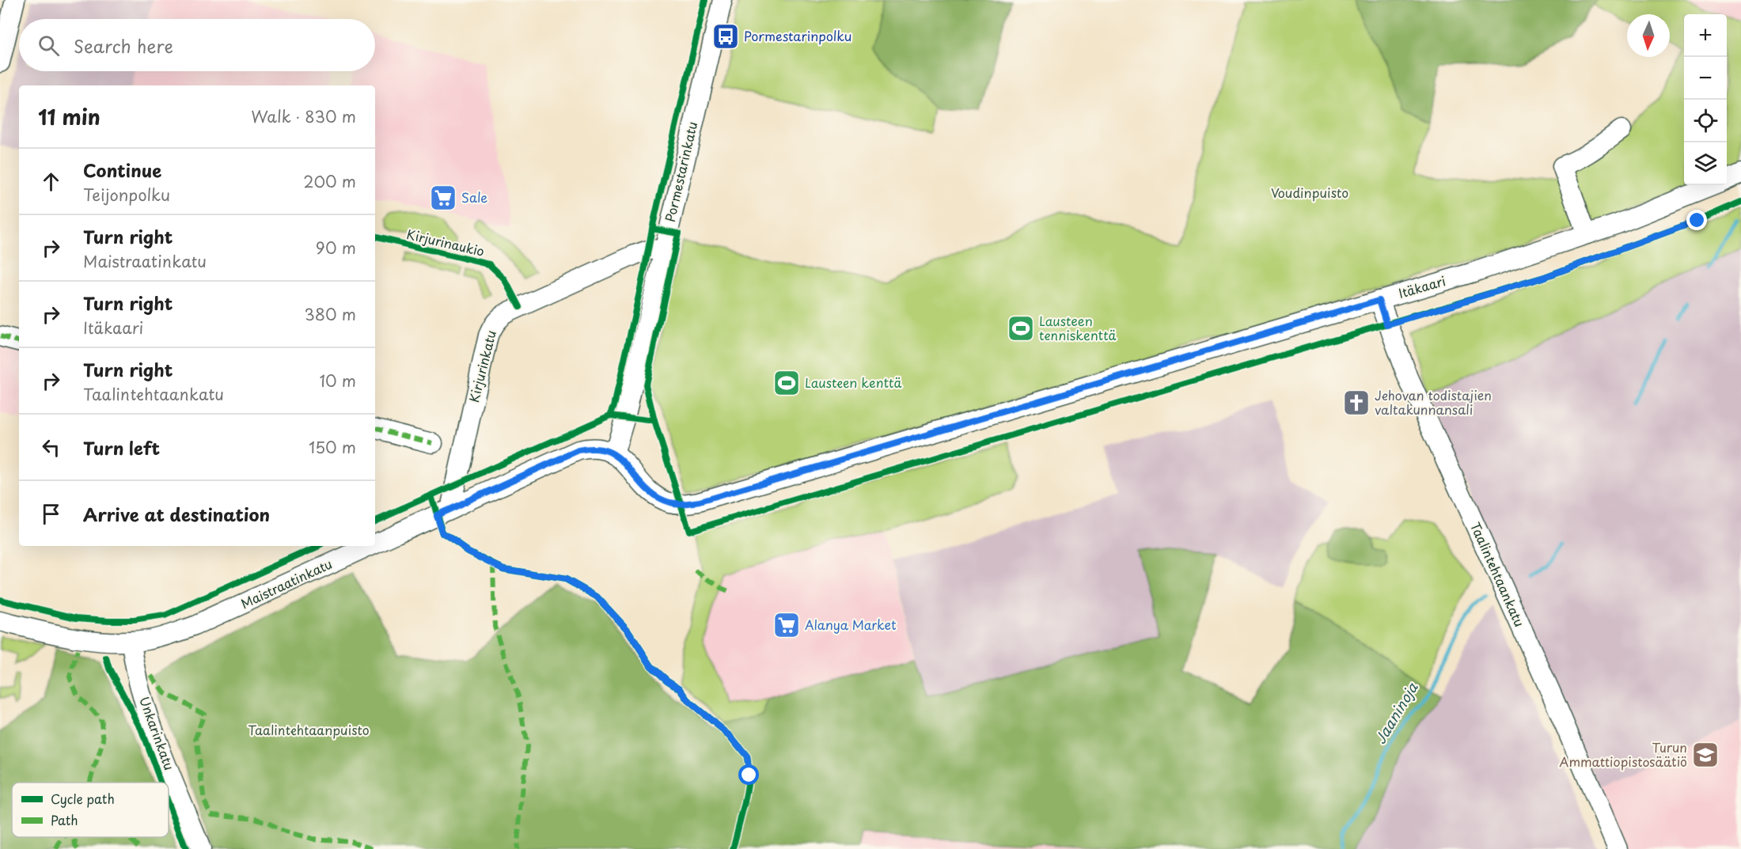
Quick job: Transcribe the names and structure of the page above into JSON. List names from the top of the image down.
{
  "streets": {
    "street": [
      "Pormestarinkatu",
      "Itäkaari",
      "Kirjurinkatu",
      "Taalintehtaankatu",
      "Maistraatinkatu",
      "Unkarinkatu"
    ],
    "cycle path": ["Kirjurinaukio"]
  },
  "crossings": [
    ["Pormestarinkatu", "Itäkaari"],
    ["Pormestarinkatu", "Kirjurinkatu"],
    ["Pormestarinkatu", "Maistraatinkatu"],
    ["Itäkaari", "Taalintehtaankatu"],
    ["Itäkaari", "Maistraatinkatu"],
    ["Kirjurinkatu", "Maistraatinkatu"],
    ["Maistraatinkatu", "Unkarinkatu"]
  ],
  "water": ["Jaaninoja"],
  "parks": ["Voudinpuisto", "Taalintehtaanpuisto"],
  "places": {
    "bus stop": ["Pormestarinpolku"],
    "supermarket": ["Sale", "Alanya Market"],
    "sports": ["Lausteen tenniskenttä", "Lausteen kenttä"],
    "church": ["Jehovan todistajien valtakunnansali"],
    "school or university": ["Turun Ammattiopistosäätiö"]
  },
  "legend": ["Cycle path", "Path"],
  "north": "bottom",
  "page": {
    "map_buttons": ["+", "−"],
    "search": "Search here",
    "heading": ["11 min", "Walk · 830 m"],
    "list": [
      ["Continue", "Teijonpolku", "200 m"],
      ["Turn right", "Maistraatinkatu", "90 m"],
      ["Turn right", "Itäkaari", "380 m"],
      ["Turn right", "Taalintehtaankatu", "10 m"],
      ["Turn left", "150 m"],
      "Arrive at destination"
    ]
  }
}
